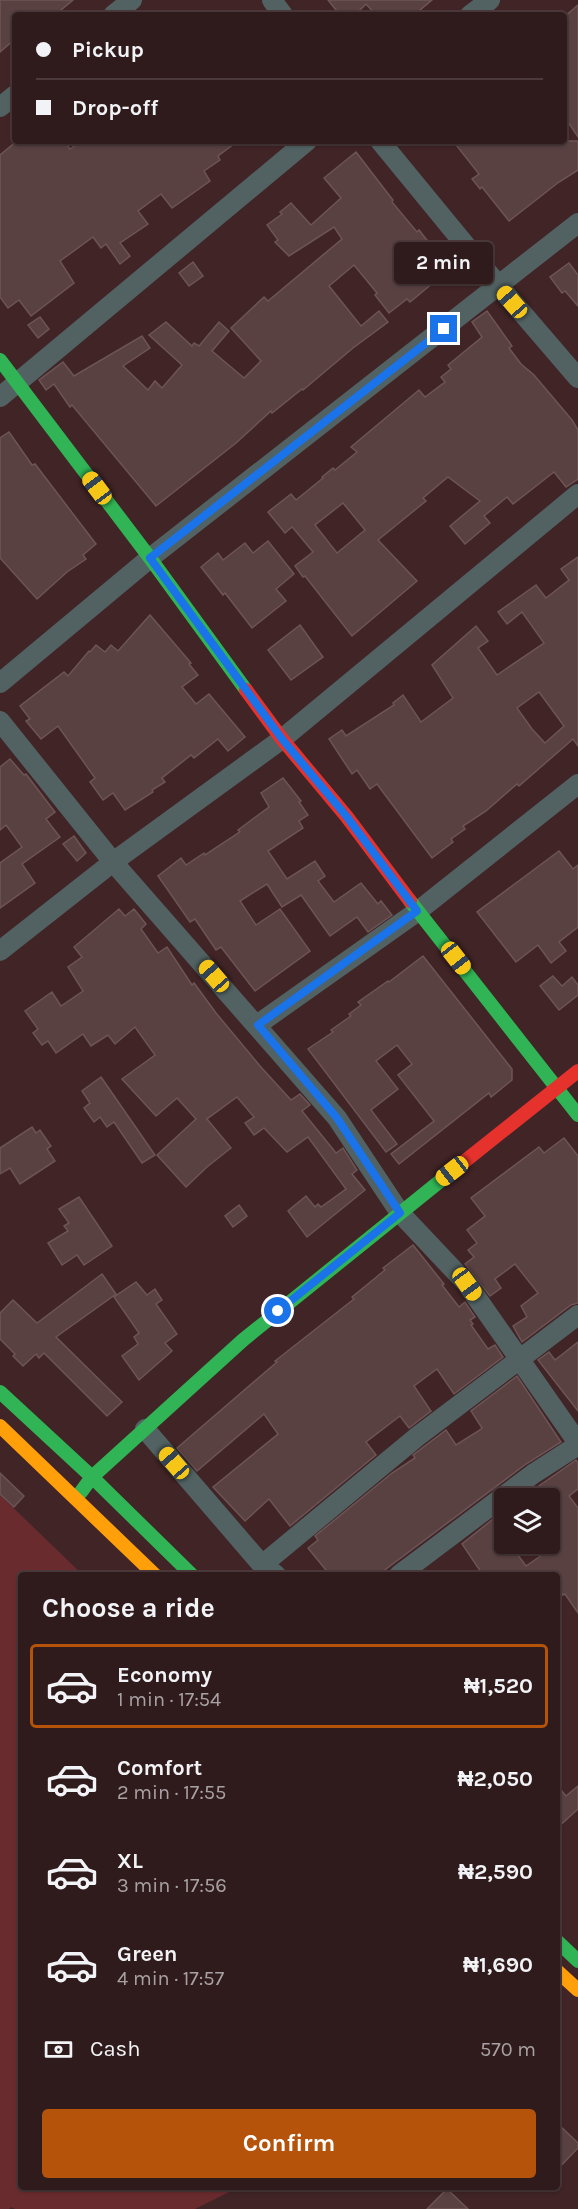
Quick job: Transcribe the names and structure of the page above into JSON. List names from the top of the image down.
{
  "page": {
    "banner": ["Pickup", "Drop-off"],
    "bubble": "2 min",
    "heading": "Choose a ride",
    "list": [
      {
        "name": "Economy",
        "note": "1 min · 17:54",
        "value": "₦1,520"
      },
      {
        "name": "Comfort",
        "note": "2 min · 17:55",
        "value": "₦2,050"
      },
      {
        "name": "XL",
        "note": "3 min · 17:56",
        "value": "₦2,590"
      },
      {
        "name": "Green",
        "note": "4 min · 17:57",
        "value": "₦1,690"
      }
    ],
    "pay": ["Cash", "570 m"],
    "buttons": "Confirm"
  }
}
